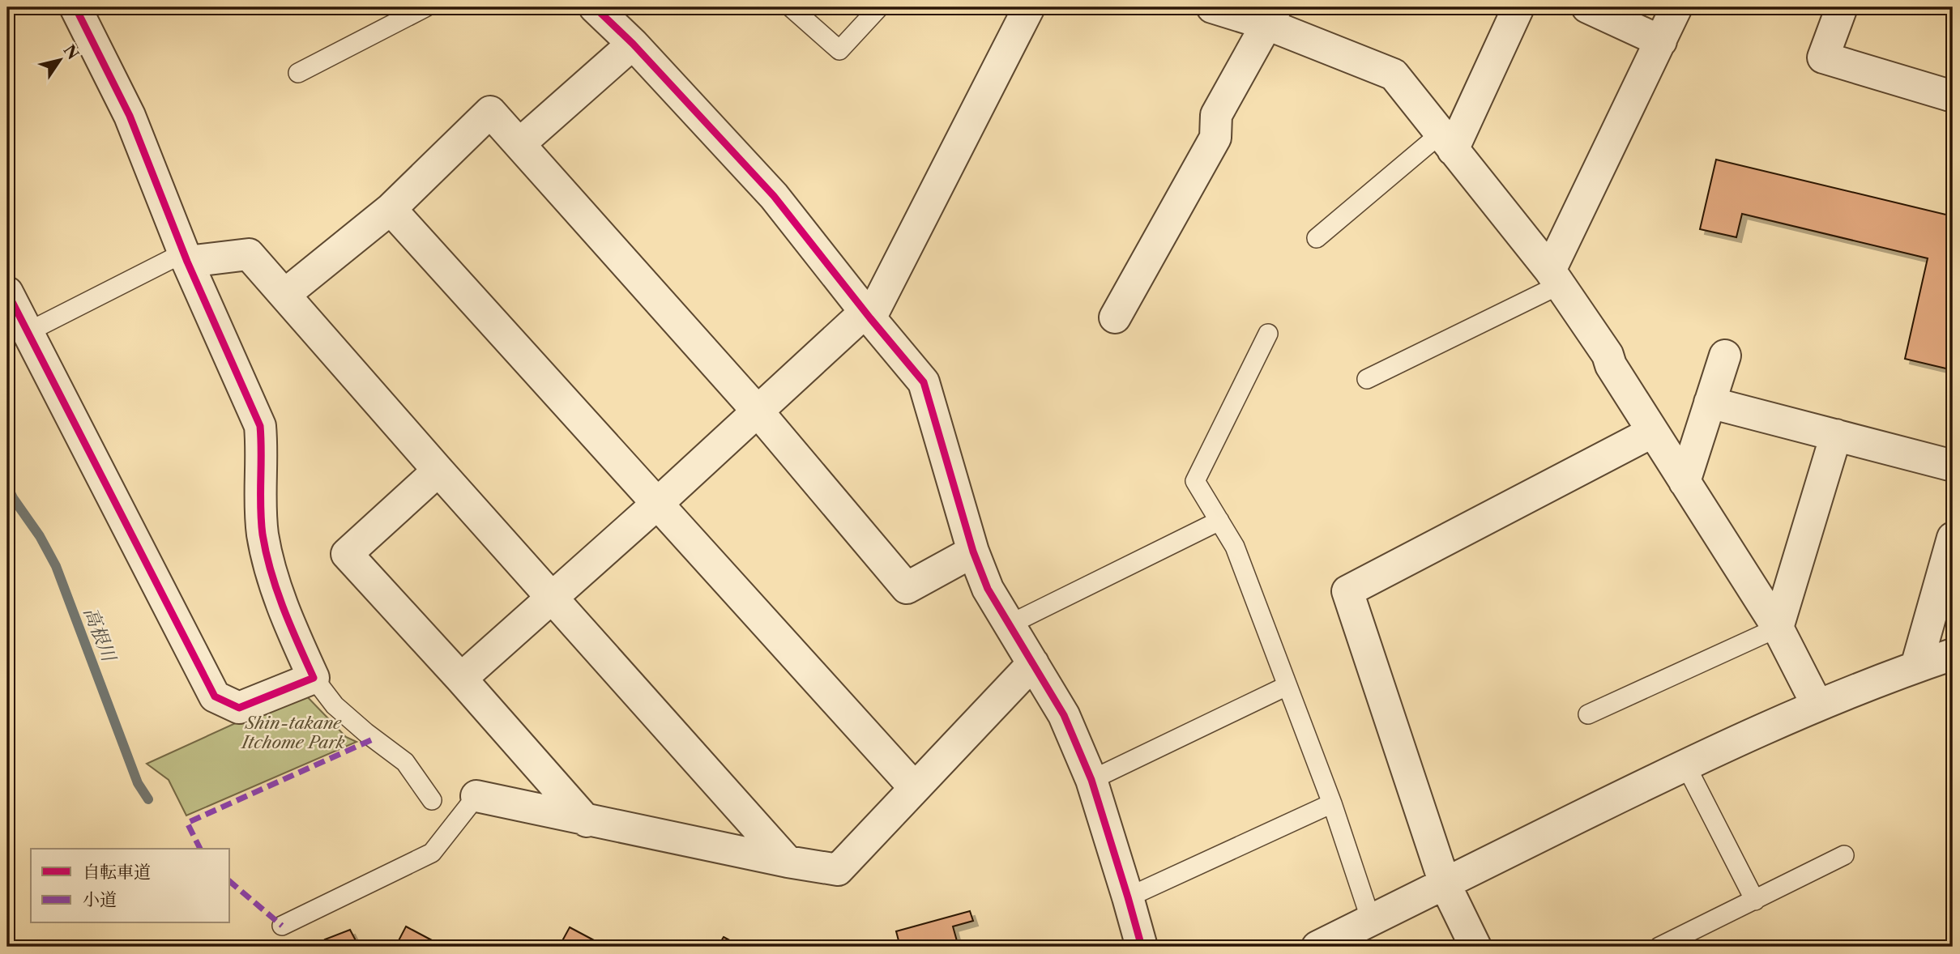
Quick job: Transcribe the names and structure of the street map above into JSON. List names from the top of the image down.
{
  "water": ["高根川"],
  "parks": ["Shin-takane Itchome Park"],
  "legend": ["自転車道", "小道"],
  "north": "top right"
}
